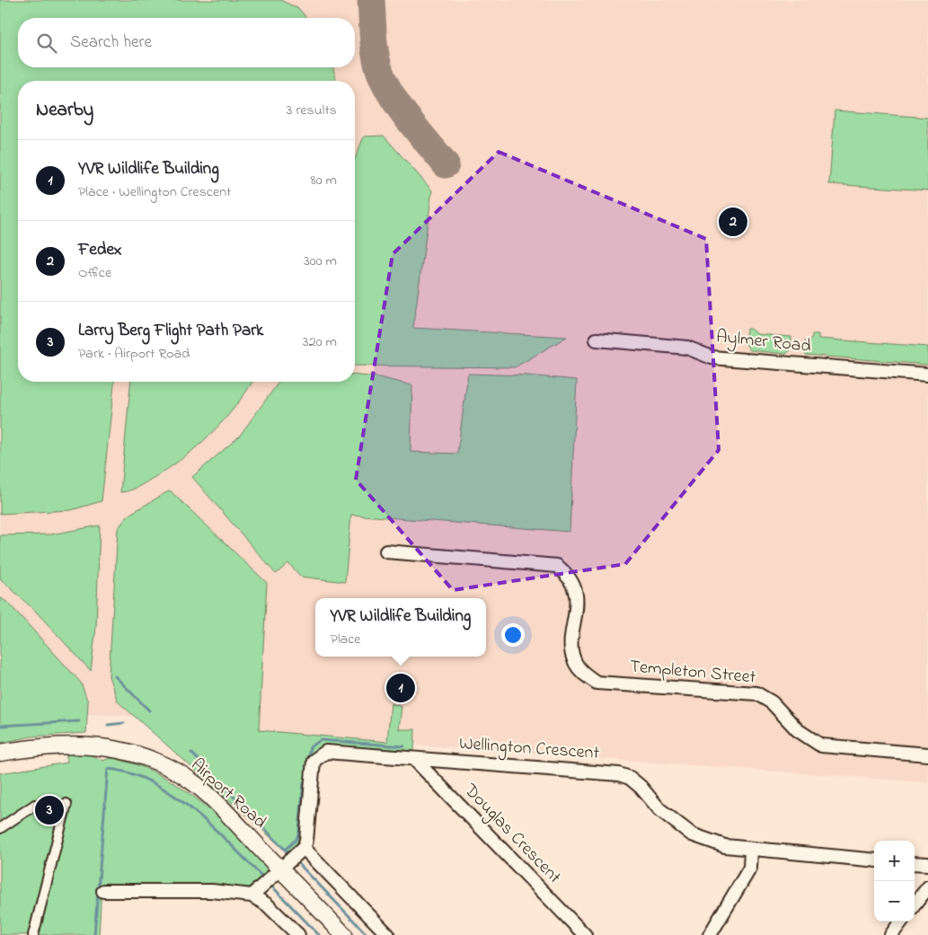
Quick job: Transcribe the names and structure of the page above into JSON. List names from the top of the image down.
{
  "streets": {
    "street": [
      "Aylmer Road",
      "Templeton Street",
      "Wellington Crescent",
      "Airport Road",
      "Douglas Crescent"
    ]
  },
  "crossings": [
    ["Wellington Crescent", "Douglas Crescent"]
  ],
  "page": {
    "search": "Search here",
    "heading": ["Nearby", "3 results"],
    "list": [
      {
        "mark": "1",
        "name": "YVR Wildlife Building",
        "note": "Place · Wellington Crescent",
        "value": "80 m"
      },
      {
        "mark": "2",
        "name": "Fedex",
        "note": "Office",
        "value": "300 m"
      },
      {
        "mark": "3",
        "name": "Larry Berg Flight Path Park",
        "note": "Park · Airport Road",
        "value": "320 m"
      }
    ],
    "pins": ["2", "1", "3"],
    "popup": ["YVR Wildlife Building", "Place"],
    "map_buttons": ["+", "−"]
  }
}
